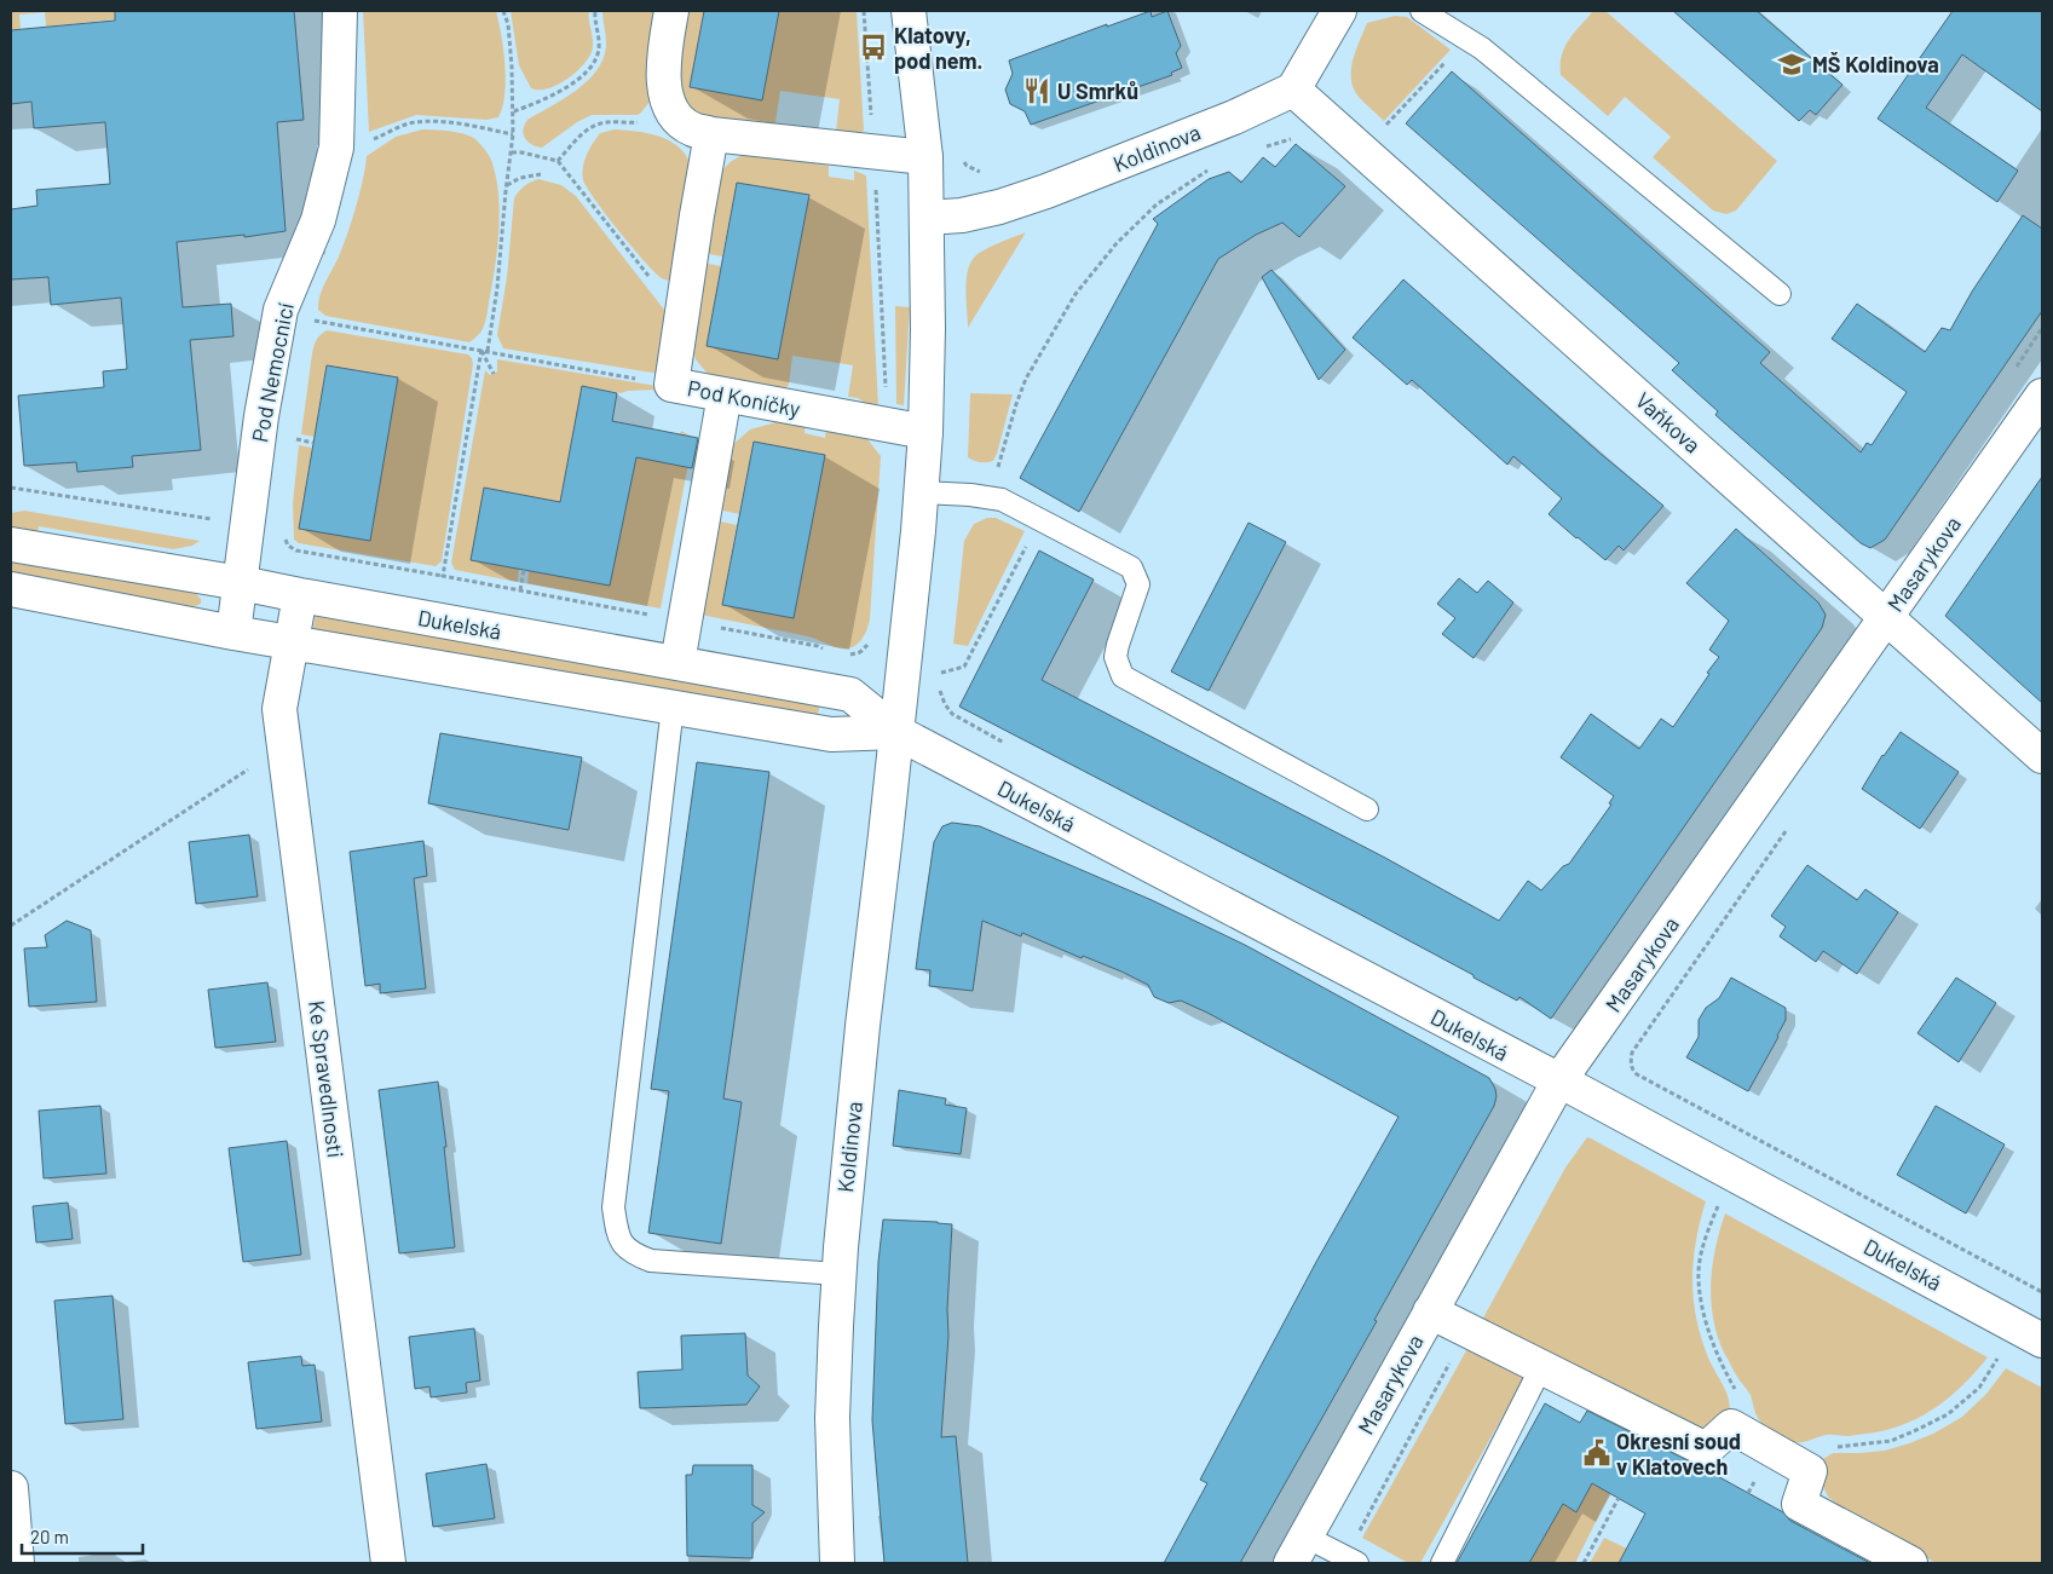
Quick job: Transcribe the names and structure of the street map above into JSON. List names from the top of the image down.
{
  "streets": {
    "street": [
      "Koldinova",
      "Pod Nemocnicí",
      "Pod Koníčky",
      "Vaňkova",
      "Masarykova",
      "Dukelská",
      "Ke Spravedlnosti"
    ]
  },
  "crossings": [
    ["Koldinova", "Vaňkova"],
    ["Koldinova", "Dukelská"],
    ["Pod Nemocnicí", "Dukelská"],
    ["Vaňkova", "Masarykova"],
    ["Masarykova", "Dukelská"],
    ["Dukelská", "Ke Spravedlnosti"]
  ],
  "places": {
    "bus stop": ["Klatovy, pod nem."],
    "school or university": ["MŠ Koldinova"],
    "restaurant": ["U Smrků"],
    "public building": ["Okresní soud v Klatovech"]
  },
  "scale_bar": "20 m"
}
